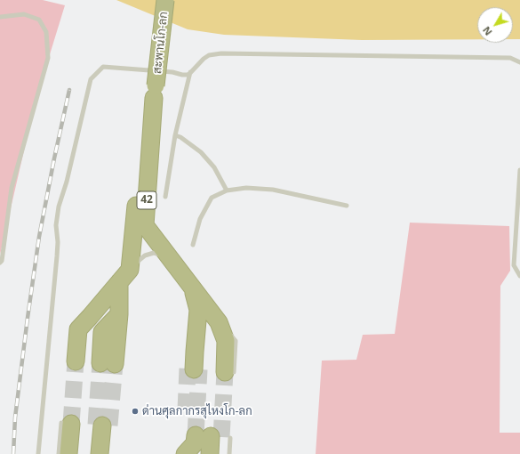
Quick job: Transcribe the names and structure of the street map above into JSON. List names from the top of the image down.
{
  "streets": {
    "highway": ["สะพานโก-ลก", "42"]
  },
  "crossings": [
    ["สะพานโก-ลก", "42"]
  ],
  "places": ["ด่านศุลกากรสุไหงโก-ลก"],
  "north": "bottom left"
}
